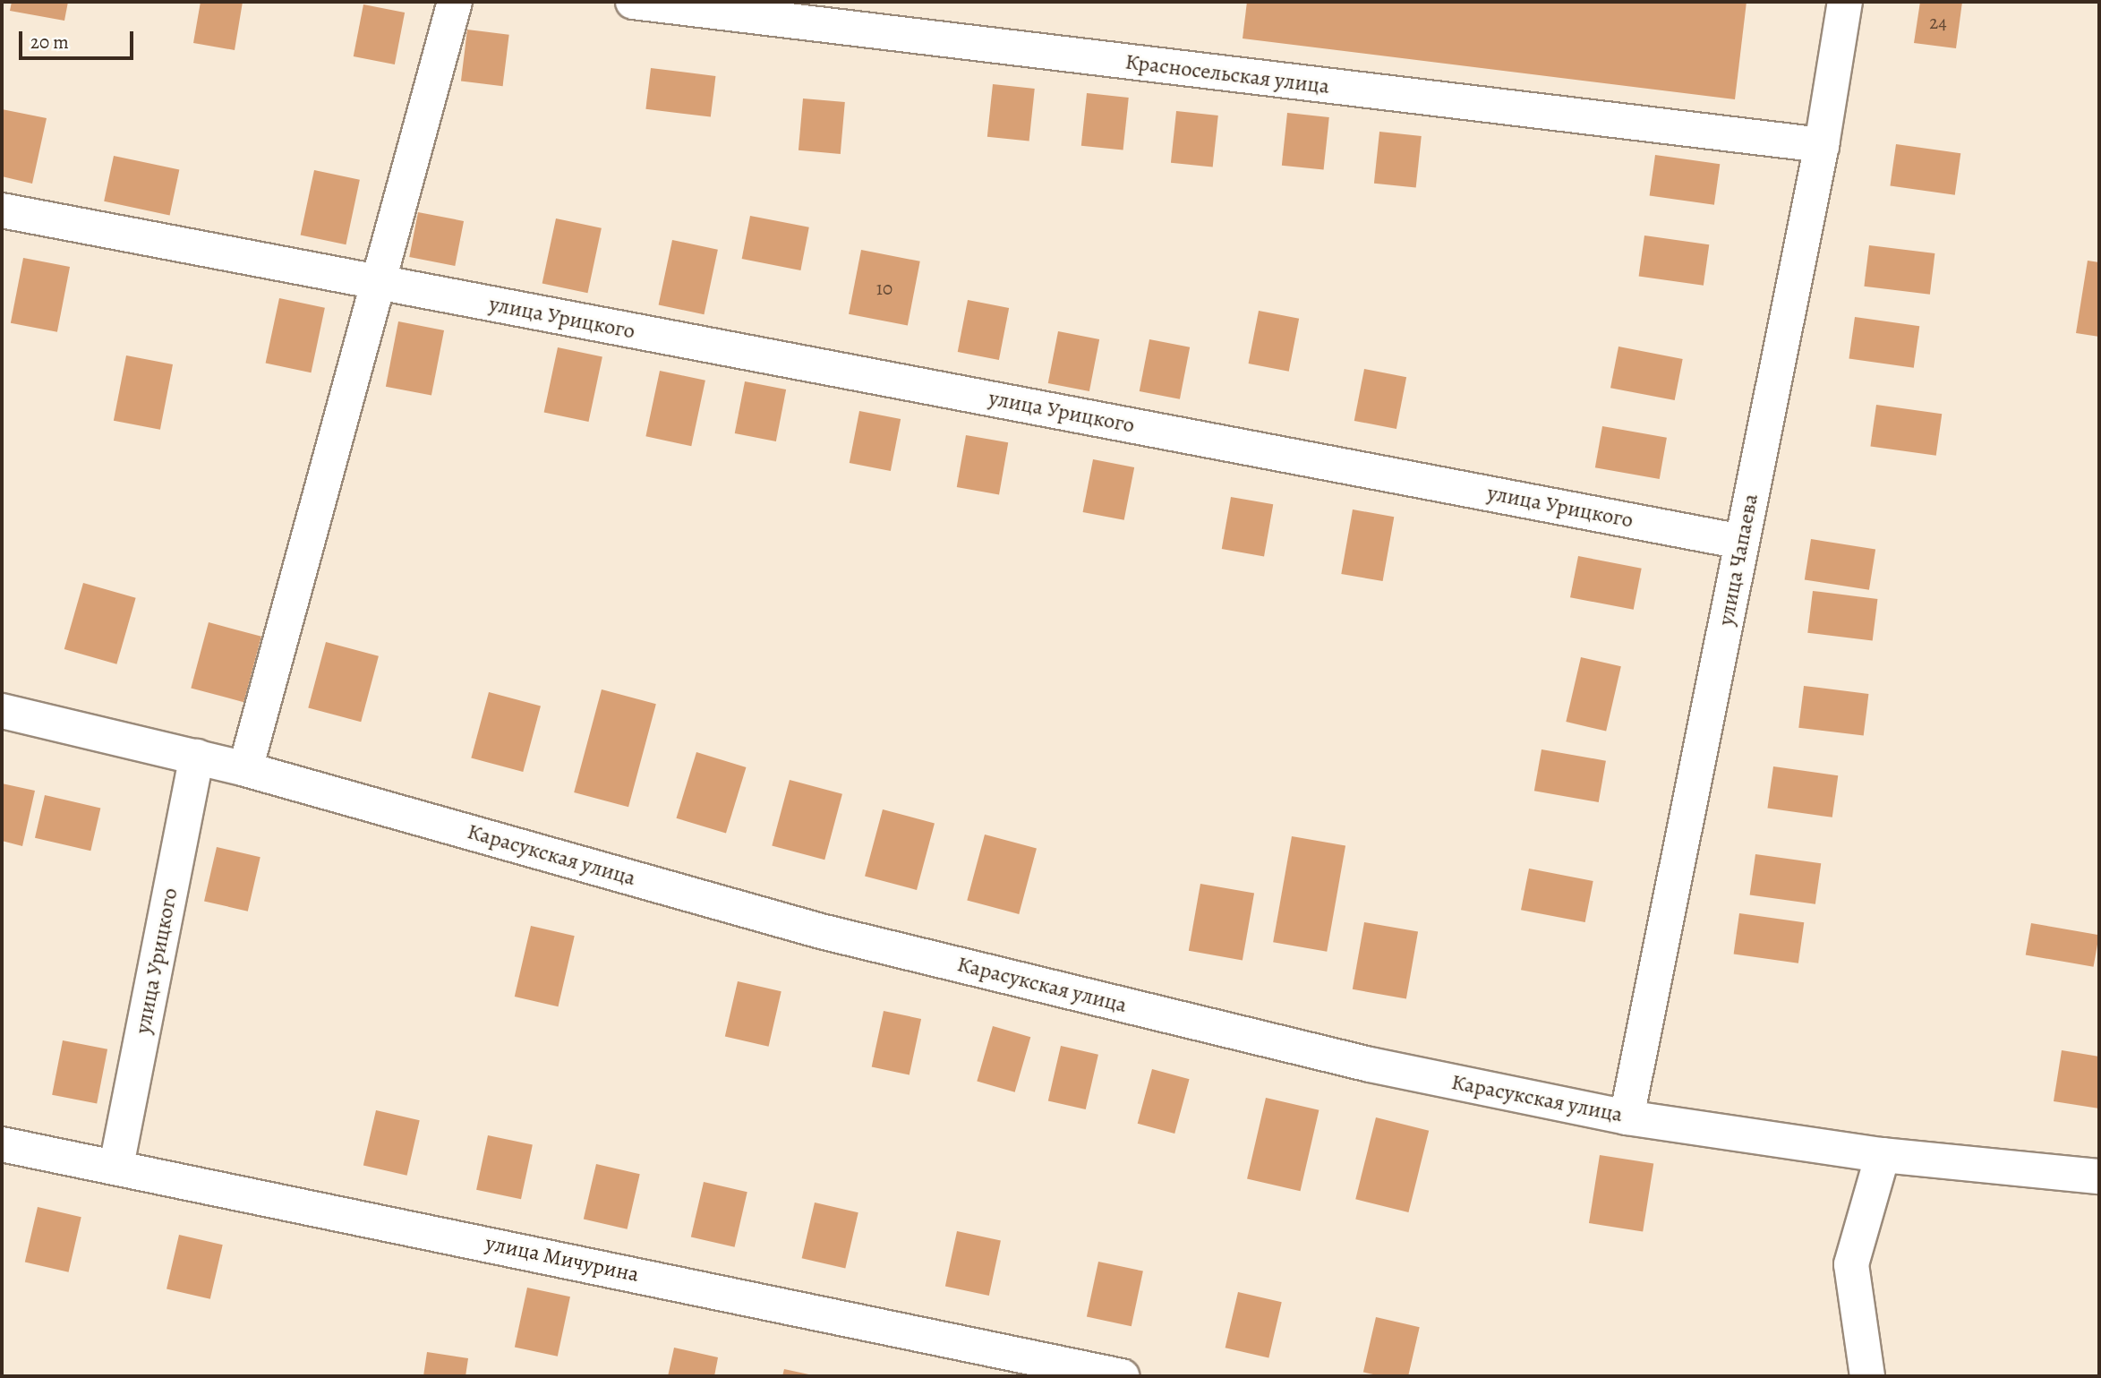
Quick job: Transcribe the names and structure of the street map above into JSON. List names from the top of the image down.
{
  "streets": {
    "street": [
      "Красносельская улица",
      "улица Урицкого",
      "улица Чапаева",
      "Карасукская улица",
      "улица Мичурина"
    ]
  },
  "crossings": [
    ["Красносельская улица", "улица Чапаева"],
    ["улица Урицкого", "улица Чапаева"],
    ["улица Урицкого", "Карасукская улица"],
    ["улица Урицкого", "улица Мичурина"],
    ["улица Чапаева", "Карасукская улица"]
  ],
  "house_numbers": ["24", "10"],
  "scale_bar": "20 m"
}
